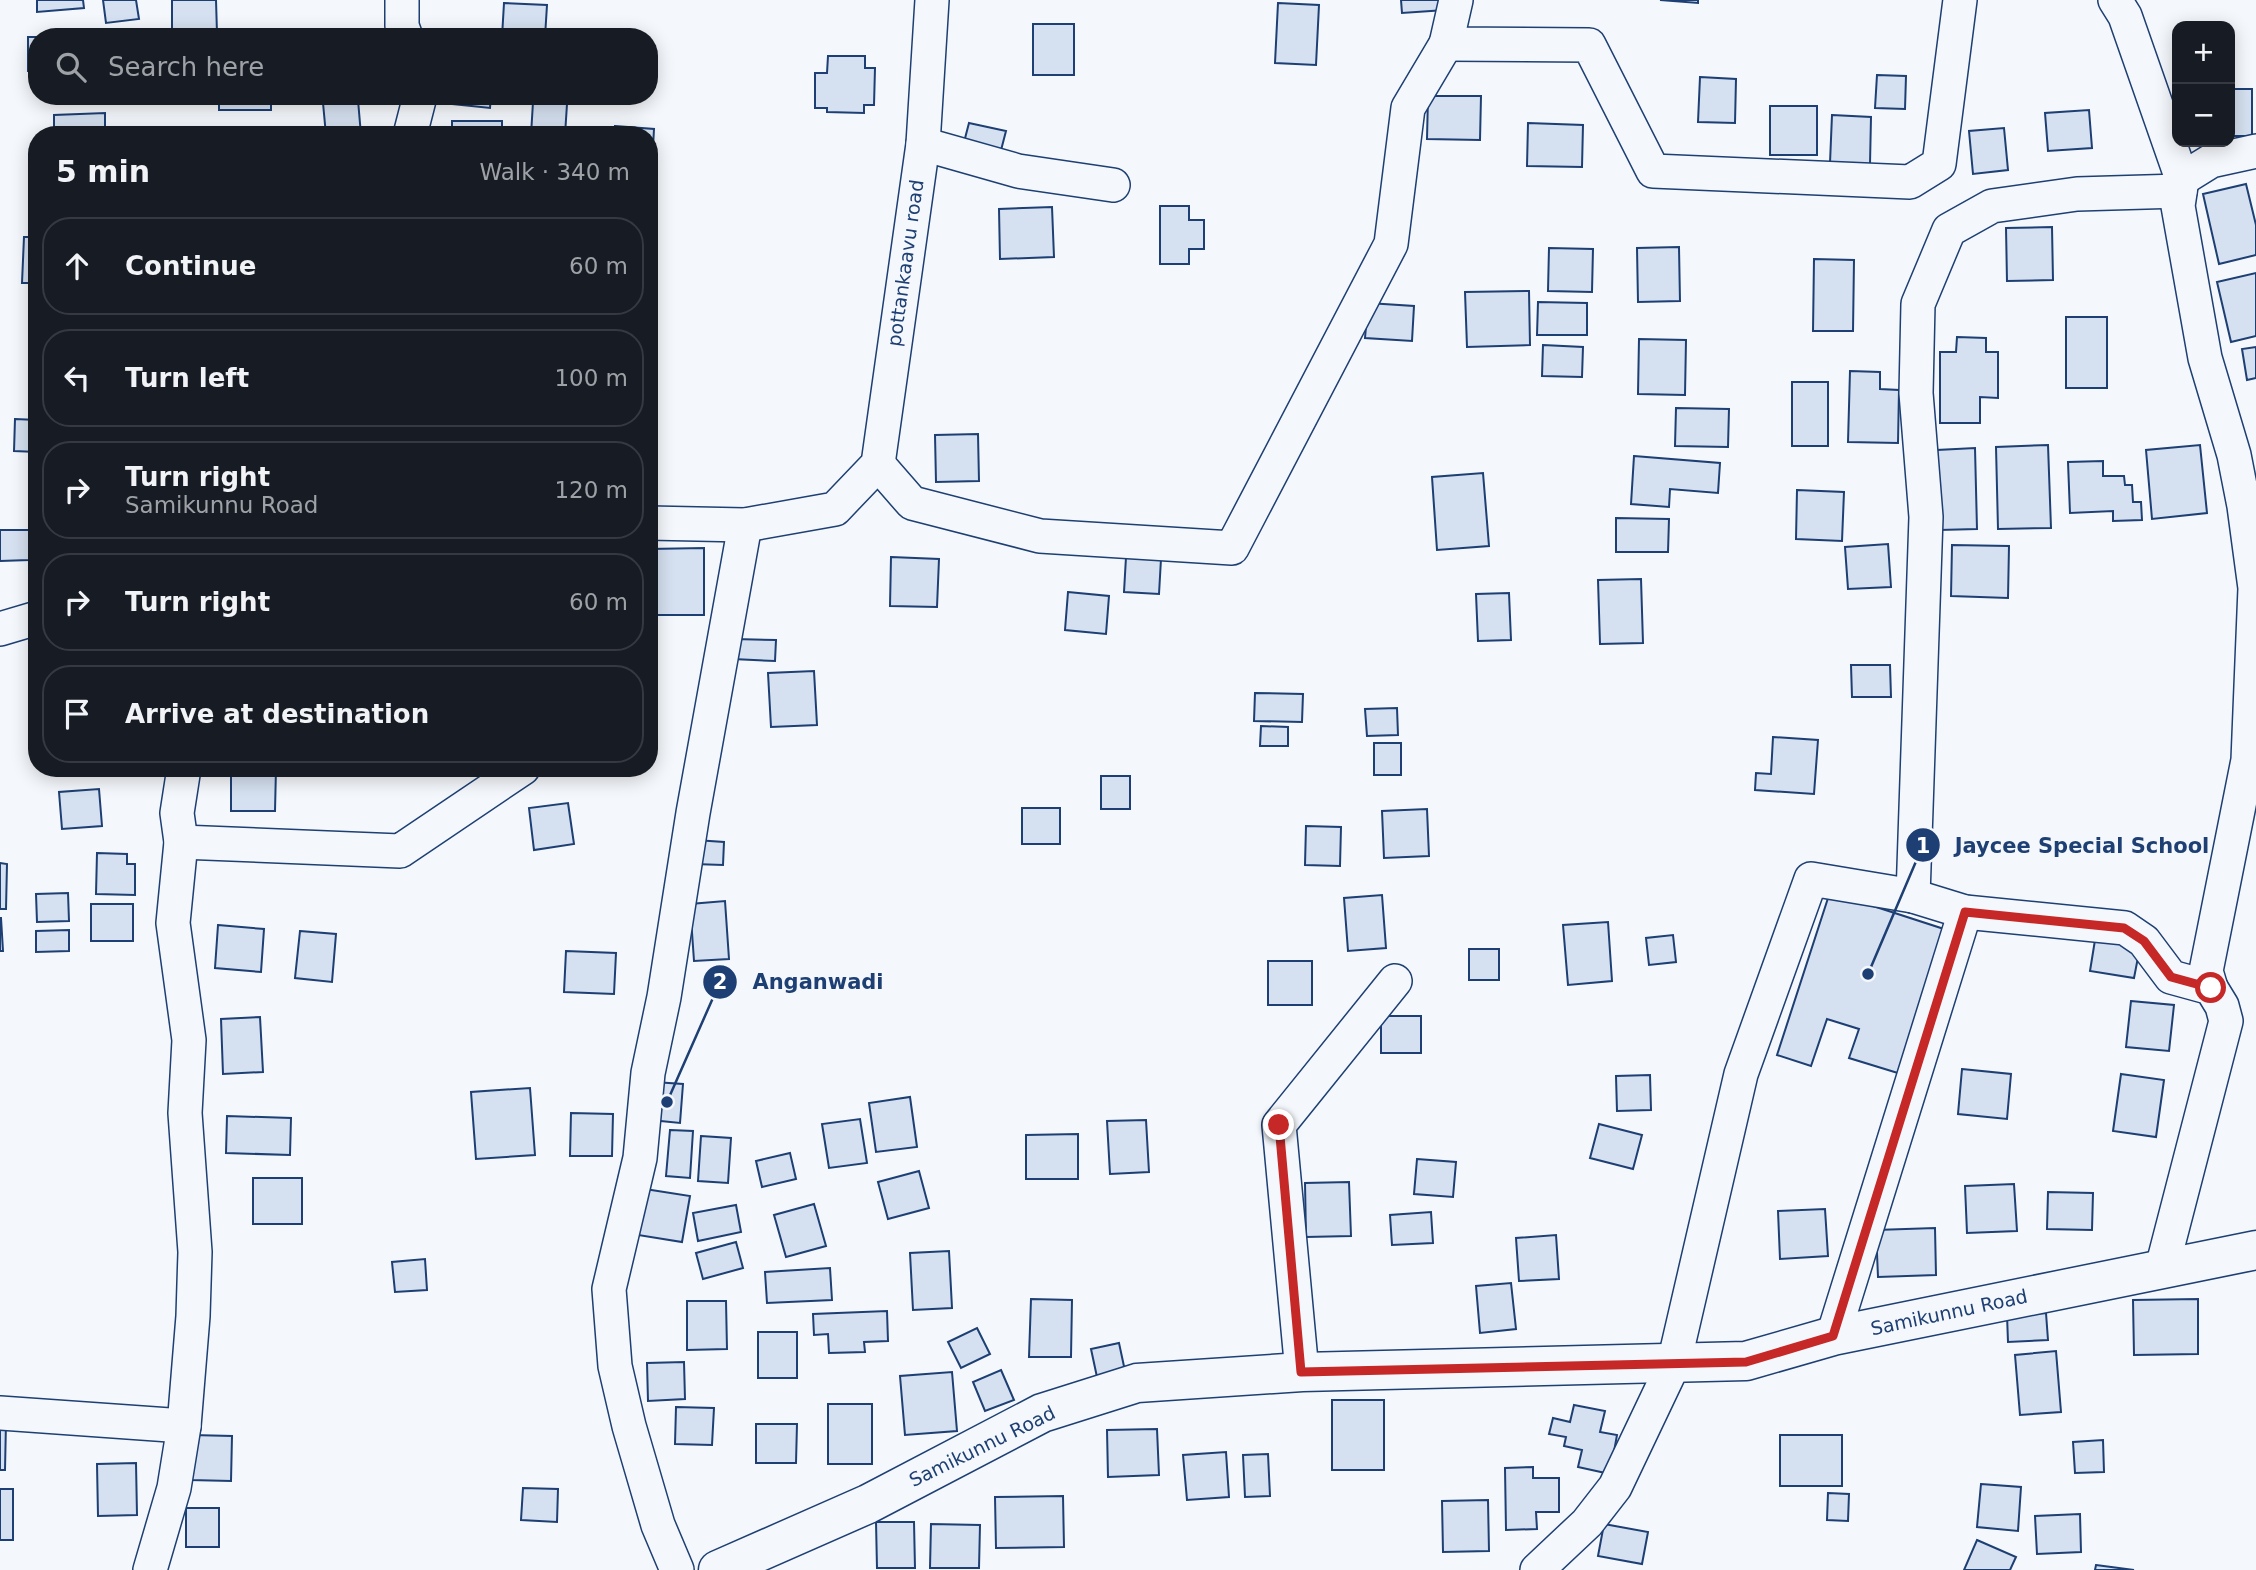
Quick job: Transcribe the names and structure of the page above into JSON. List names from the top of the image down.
{
  "streets": {
    "main road": ["Samikunnu Road"],
    "street": ["pottankaavu road"]
  },
  "places": ["Jaycee Special School", "Anganwadi"],
  "page": {
    "map_buttons": ["+", "−"],
    "search": "Search here",
    "heading": ["5 min", "Walk · 340 m"],
    "list": [
      ["Continue", "60 m"],
      ["Turn left", "100 m"],
      ["Turn right", "Samikunnu Road", "120 m"],
      ["Turn right", "60 m"],
      "Arrive at destination"
    ]
  }
}
